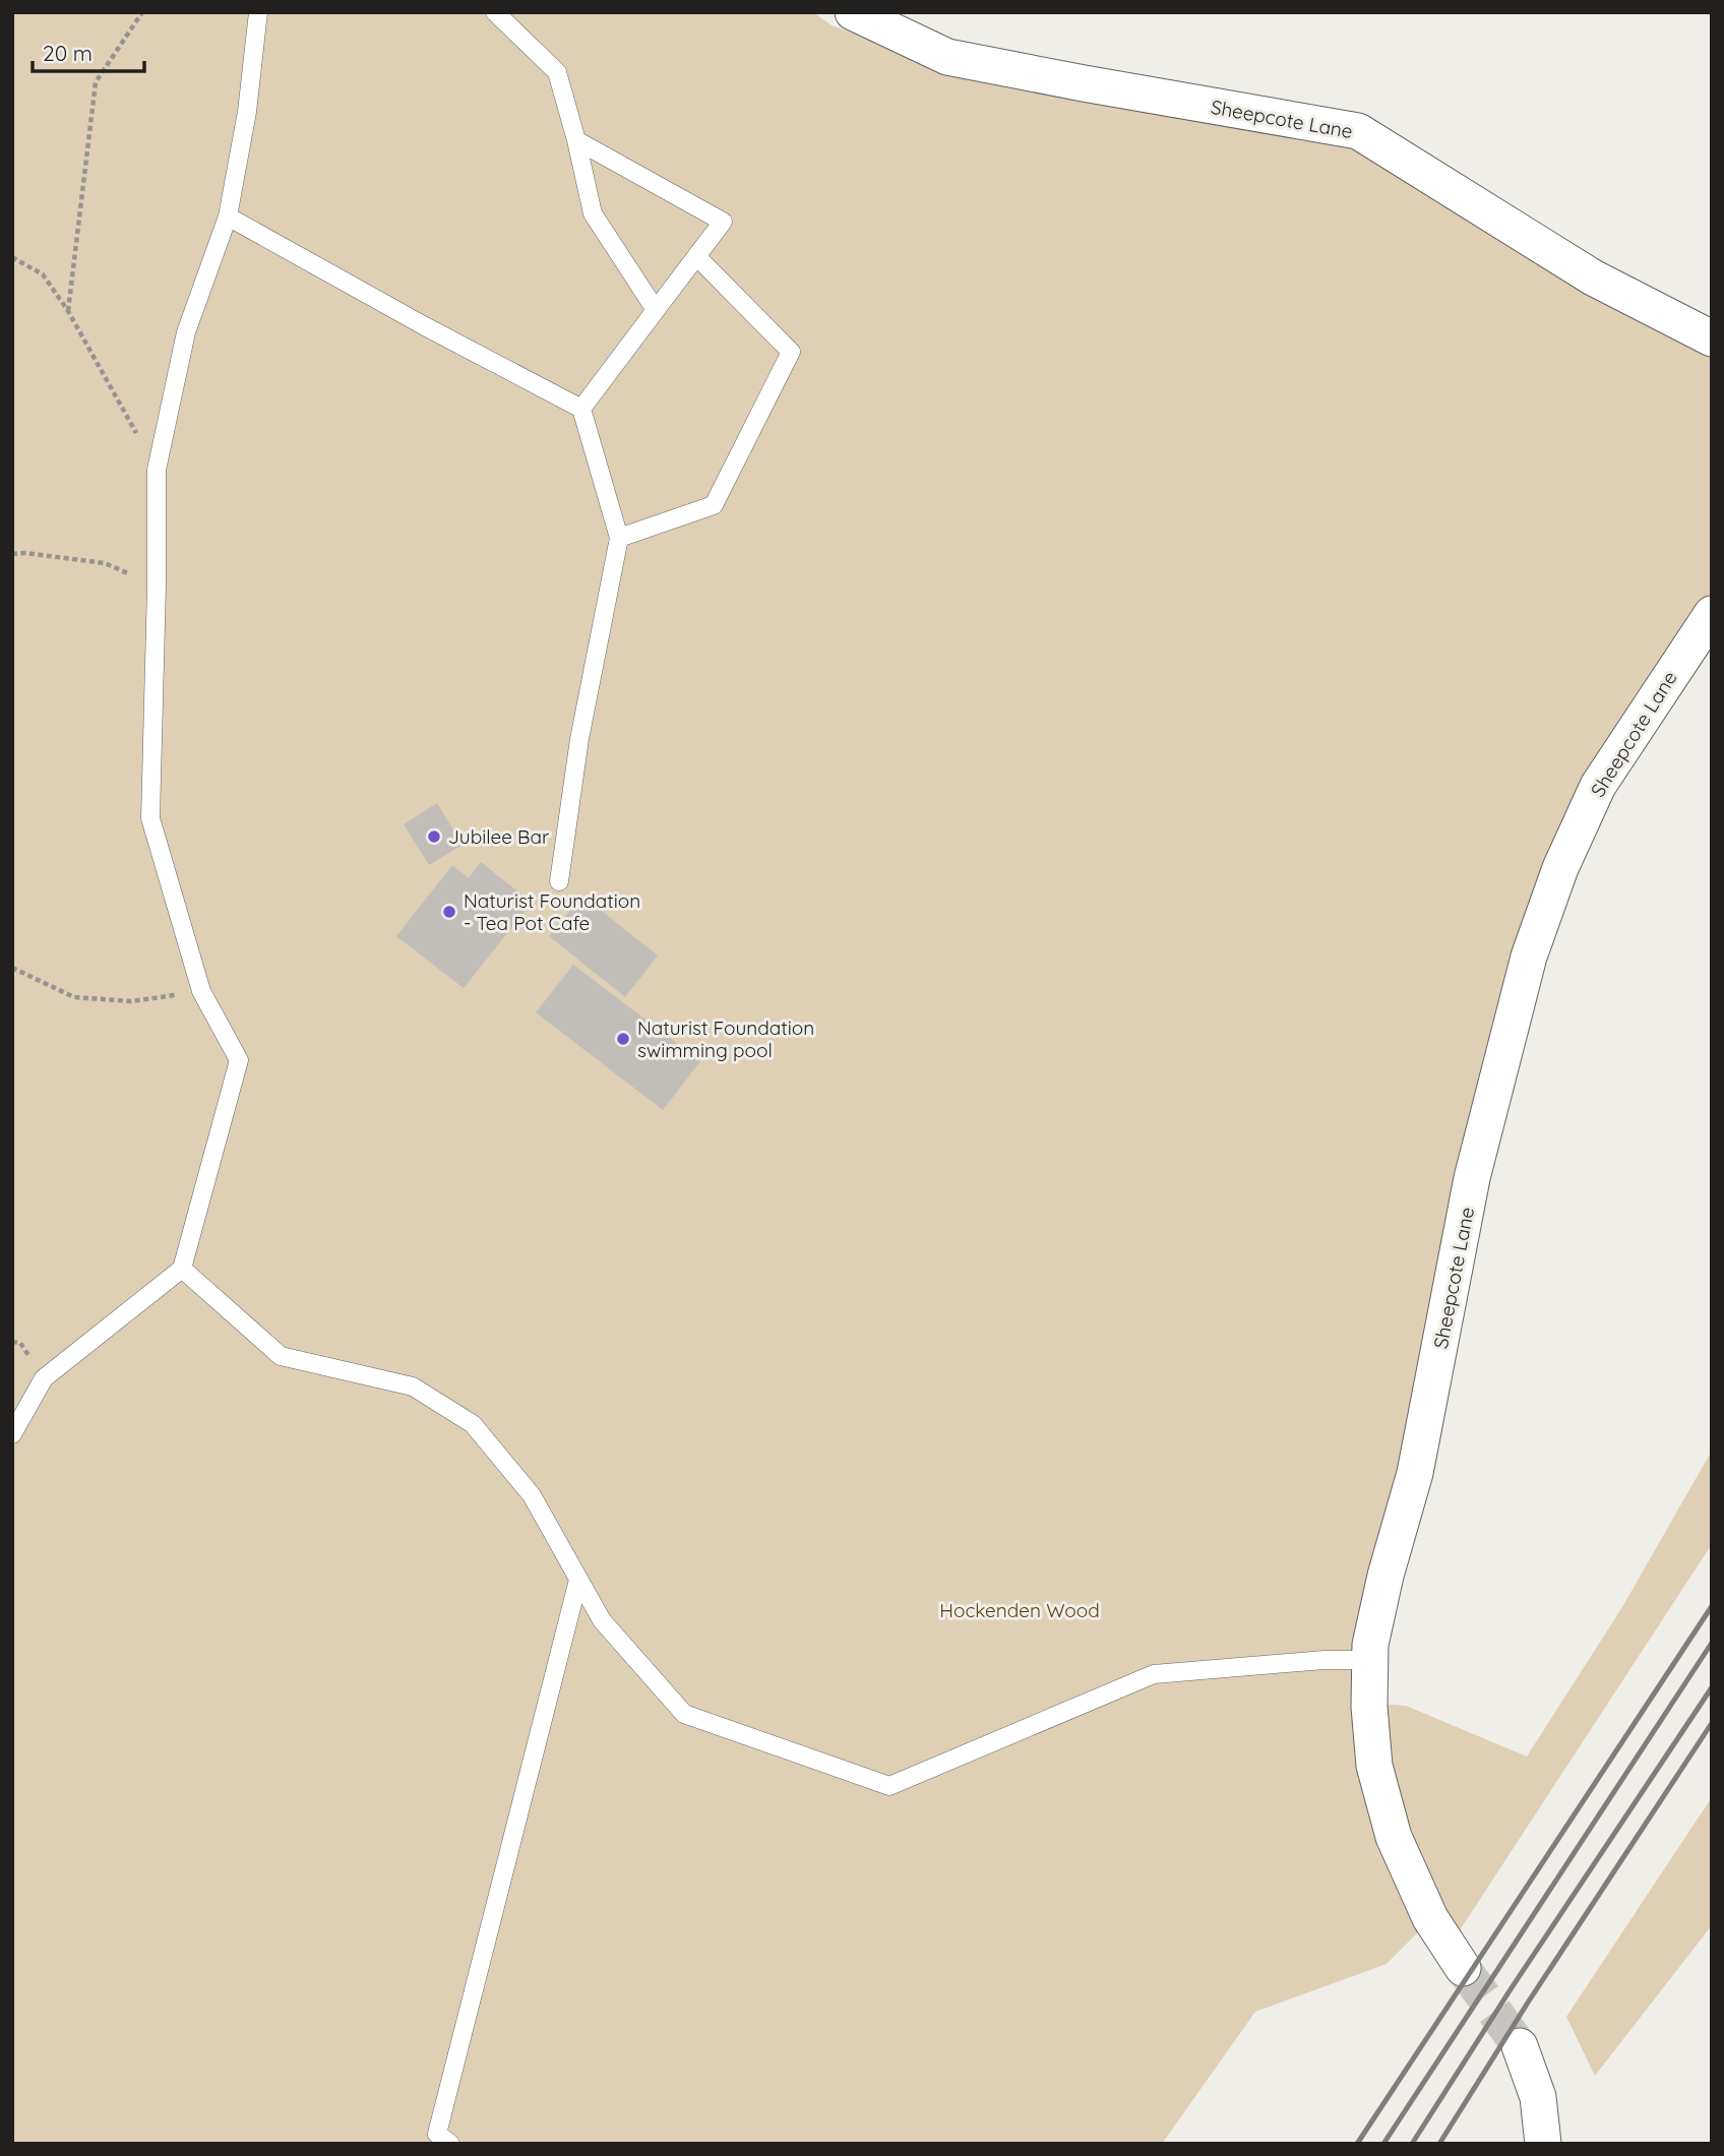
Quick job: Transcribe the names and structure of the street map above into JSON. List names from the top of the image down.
{
  "streets": {
    "street": ["Sheepcote Lane"]
  },
  "parks": ["Hockenden Wood"],
  "places": ["Jubilee Bar", "Naturist Foundation - Tea Pot Cafe", "Naturist Foundation swimming pool"],
  "scale_bar": "20 m"
}
